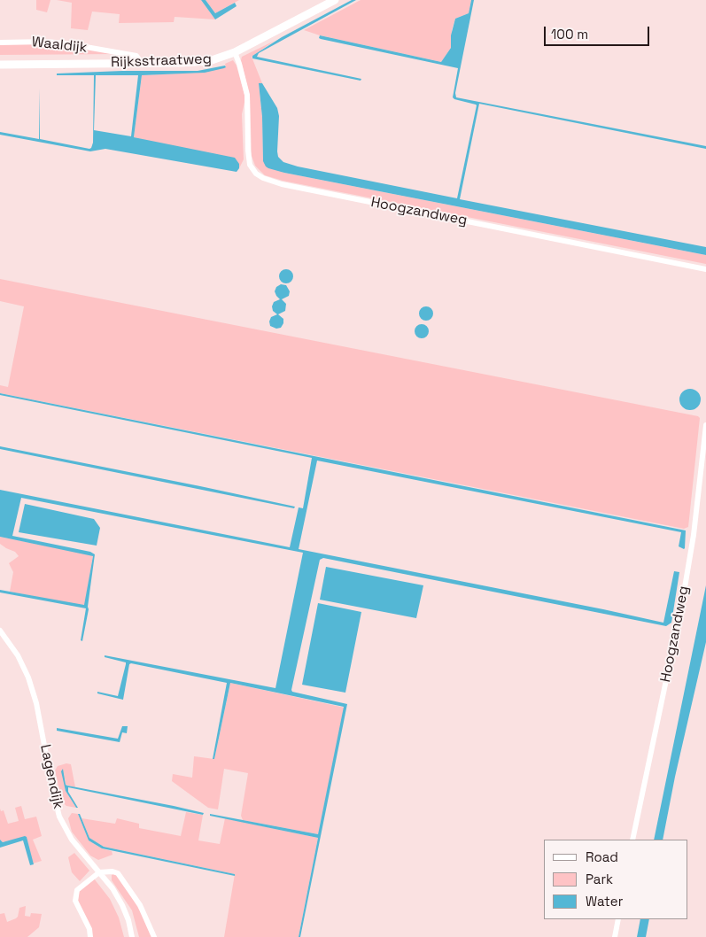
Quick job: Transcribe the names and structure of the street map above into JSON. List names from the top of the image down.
{
  "streets": {
    "street": [
      "Waaldijk",
      "Rijksstraatweg",
      "Hoogzandweg",
      "Lagendijk"
    ]
  },
  "crossings": [
    ["Waaldijk", "Rijksstraatweg"],
    ["Rijksstraatweg", "Hoogzandweg"]
  ],
  "legend": ["Road", "Park", "Water"],
  "scale_bar": "100 m"
}
